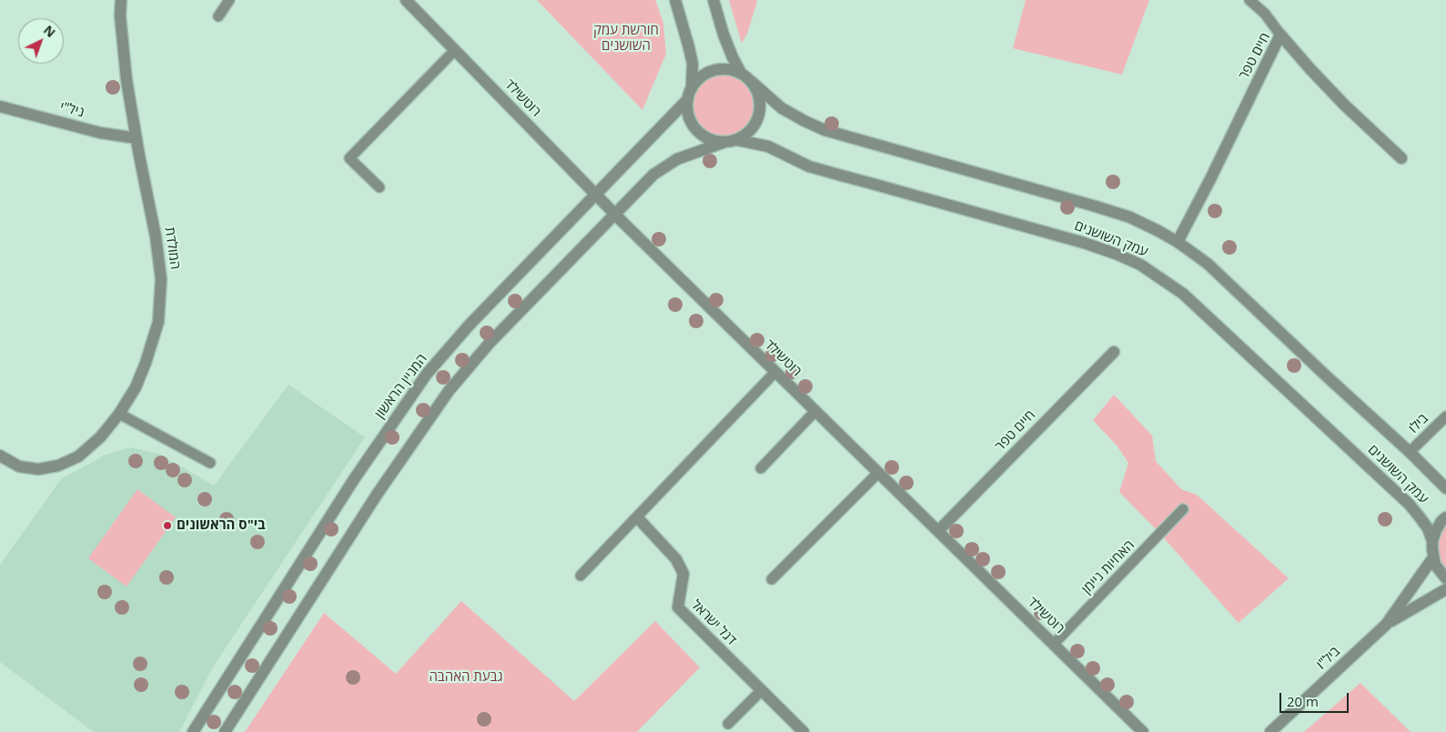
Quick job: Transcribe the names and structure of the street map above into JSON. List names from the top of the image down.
{
  "streets": {
    "street": [
      "חיים טפר",
      "רוטשילד",
      "ניל\"י",
      "עמק השושנים",
      "המולדת",
      "המניין הראשון",
      "דגל ישראל",
      "ביל\"ו"
    ],
    "lane": ["בילו", "האחיות ניימן"]
  },
  "crossings": [
    ["חיים טפר", "רוטשילד"],
    ["חיים טפר", "עמק השושנים"],
    ["רוטשילד", "המניין הראשון"],
    ["רוטשילד", "האחיות ניימן"],
    ["ניל\"י", "המולדת"],
    ["עמק השושנים", "המניין הראשון"],
    ["עמק השושנים", "בילו"]
  ],
  "parks": ["חורשת עמק השושנים", "גבעת האהבה"],
  "places": ["בי\"ס הראשונים"],
  "scale_bar": "20 m",
  "north": "top right"
}
